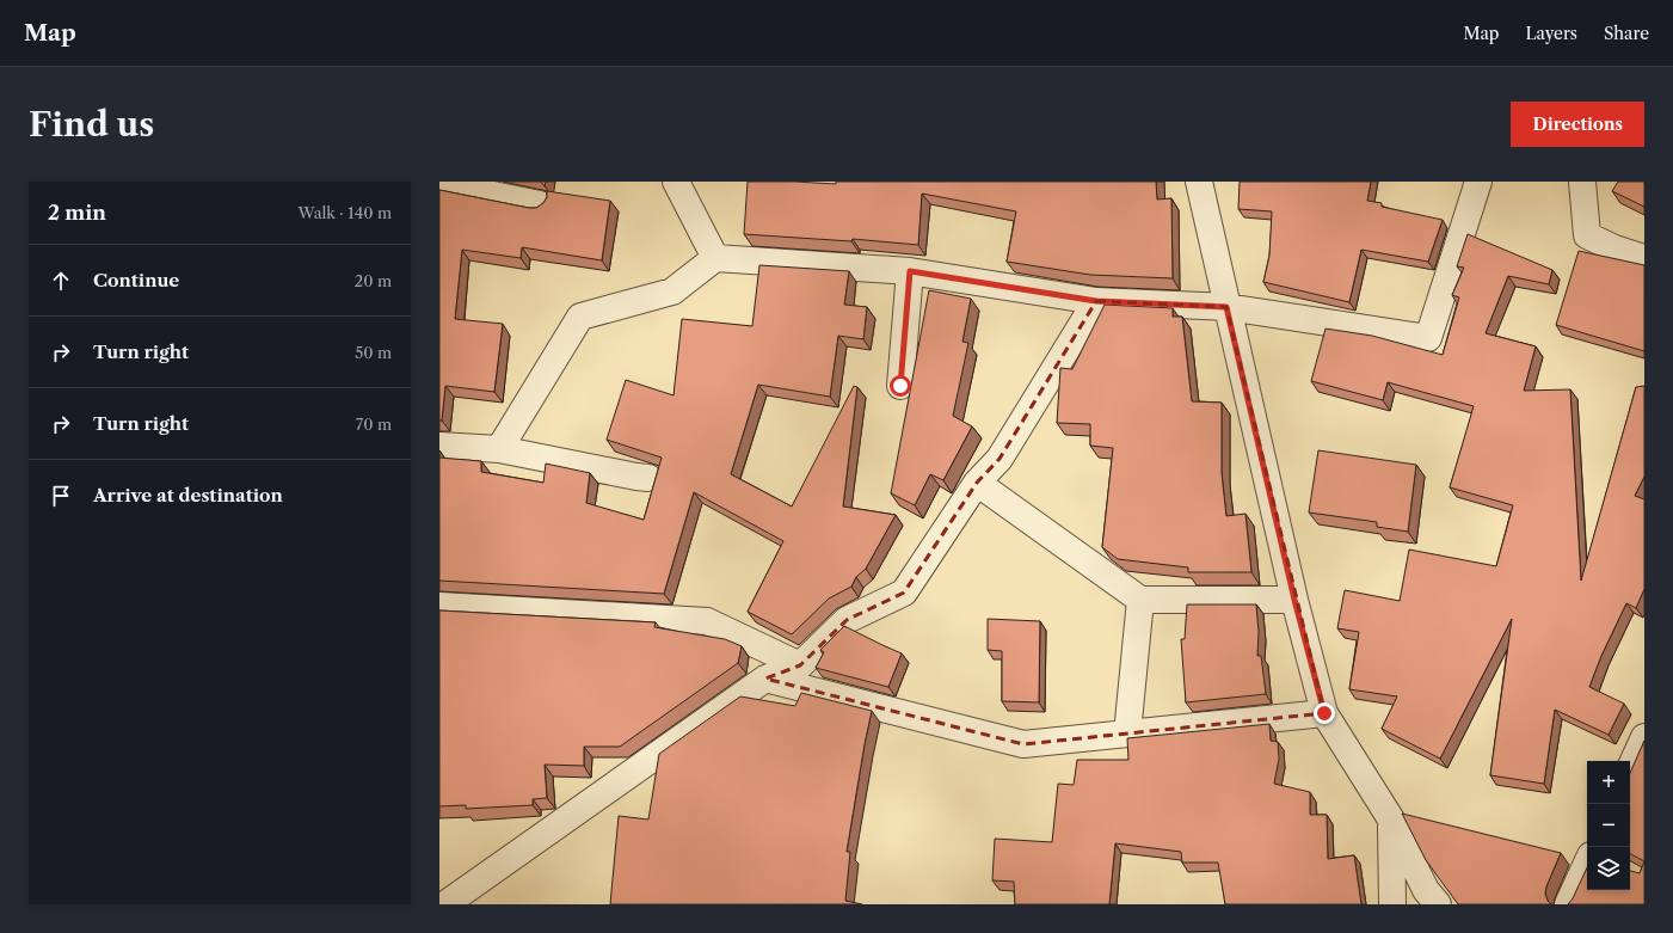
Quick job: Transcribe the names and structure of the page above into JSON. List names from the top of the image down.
{
  "page": {
    "header": "Map",
    "nav": ["Map", "Layers", "Share"],
    "buttons": "Directions",
    "title": "Find us",
    "heading": ["2 min", "Walk · 140 m"],
    "list": [
      ["Continue", "20 m"],
      ["Turn right", "50 m"],
      ["Turn right", "70 m"],
      "Arrive at destination"
    ],
    "map_buttons": ["+", "−"]
  }
}
